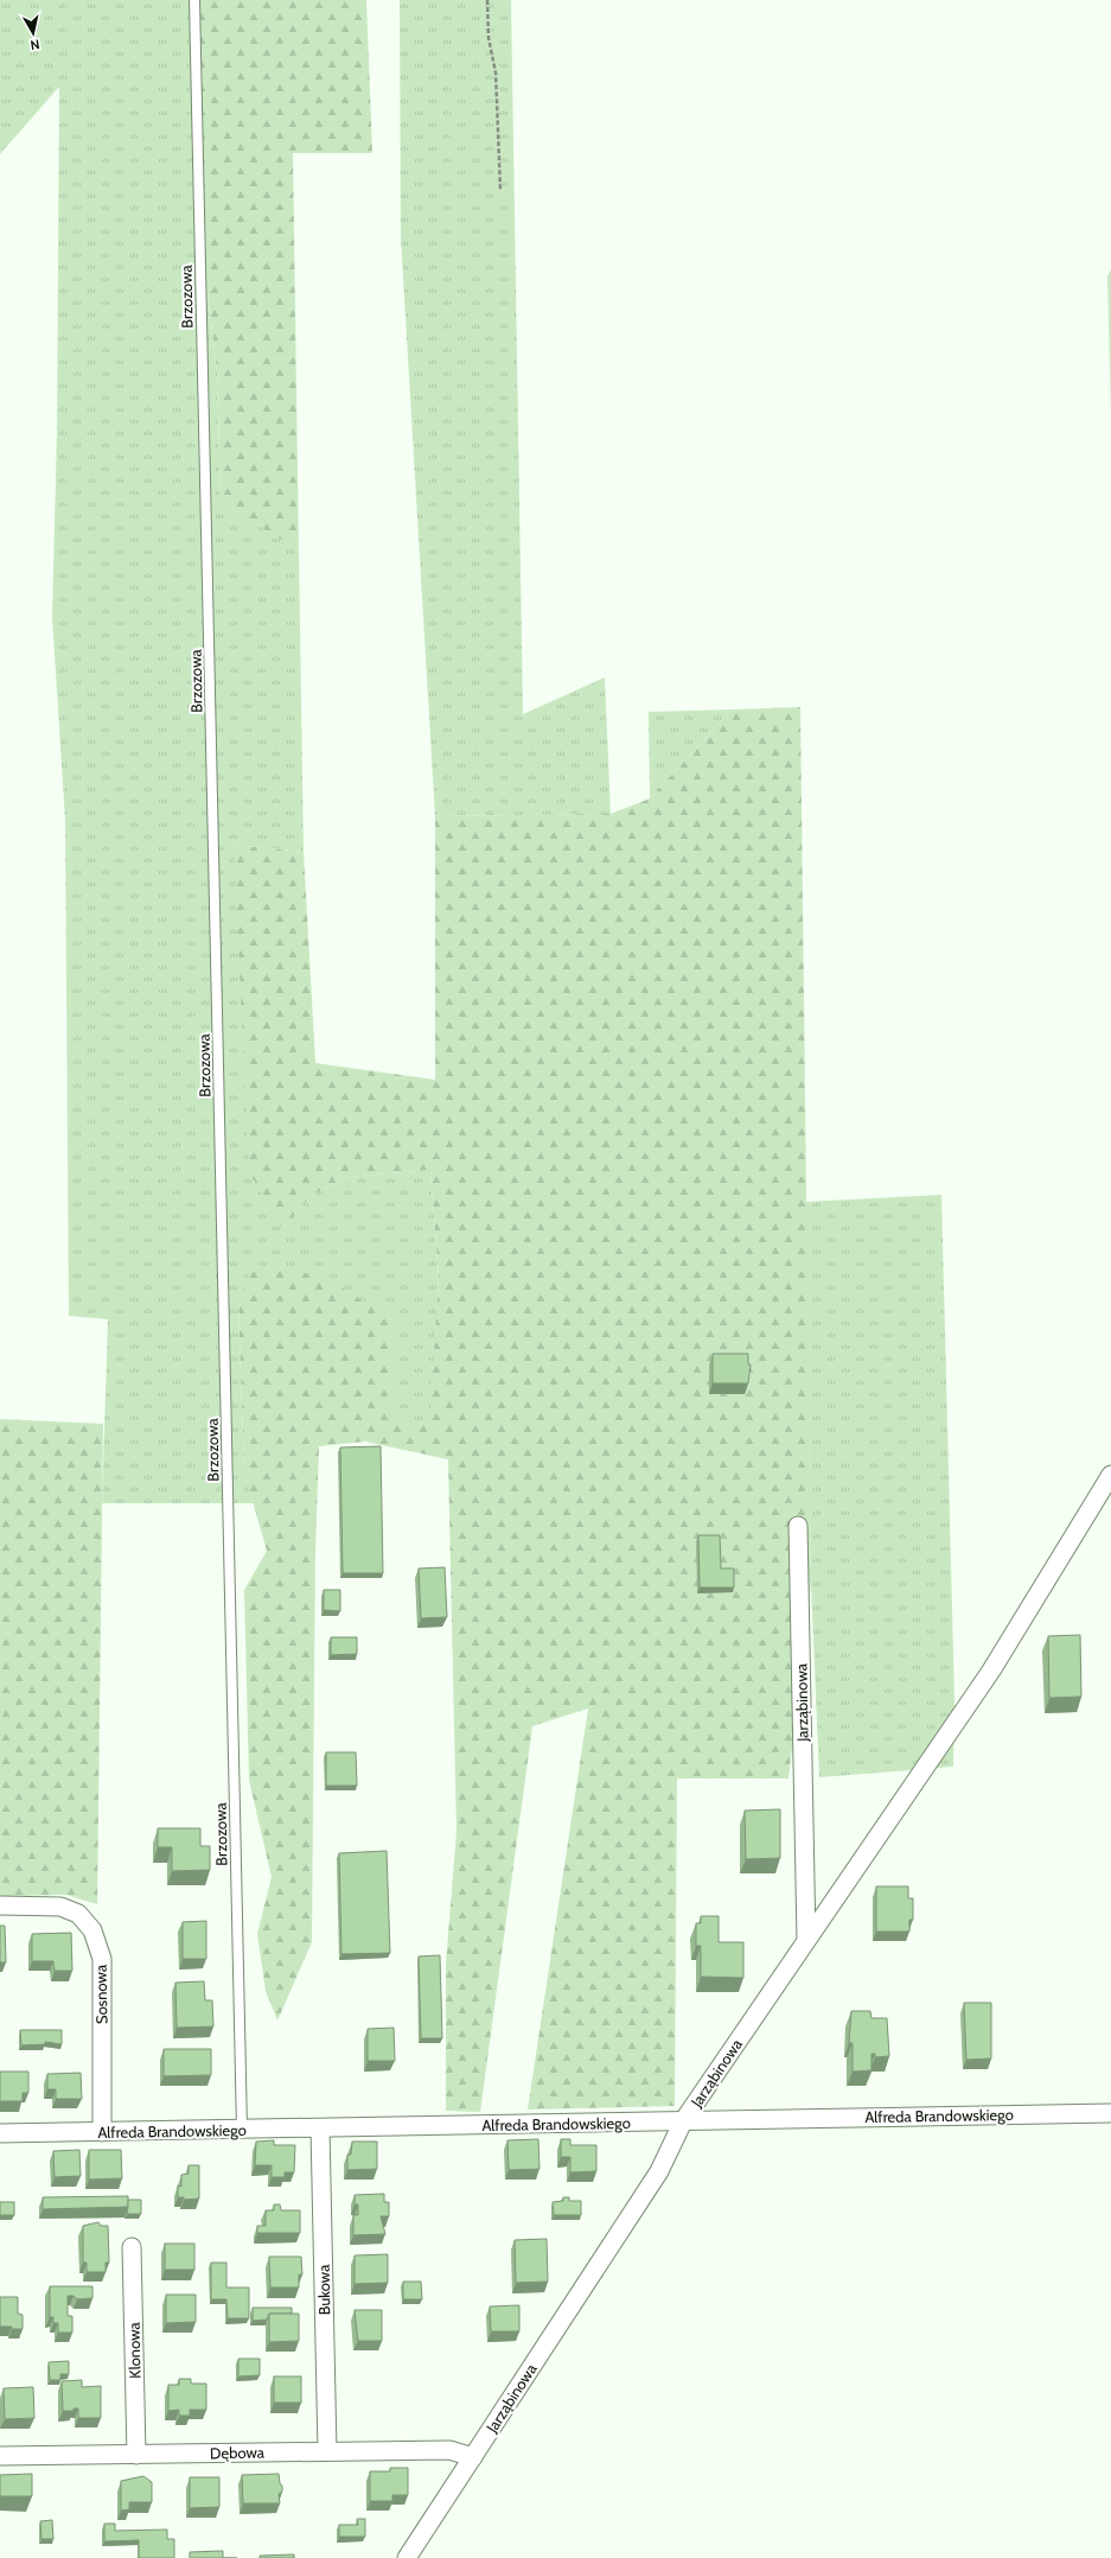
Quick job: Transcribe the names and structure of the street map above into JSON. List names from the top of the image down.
{
  "streets": {
    "street": [
      "Jarząbinowa",
      "Sosnowa",
      "Alfreda Brandowskiego",
      "Bukowa",
      "Klonowa",
      "Dębowa"
    ],
    "lane": ["Brzozowa"]
  },
  "crossings": [
    ["Brzozowa", "Alfreda Brandowskiego"],
    ["Jarząbinowa", "Alfreda Brandowskiego"],
    ["Jarząbinowa", "Dębowa"],
    ["Sosnowa", "Alfreda Brandowskiego"],
    ["Alfreda Brandowskiego", "Bukowa"],
    ["Bukowa", "Dębowa"],
    ["Klonowa", "Dębowa"]
  ],
  "north": "bottom"
}
